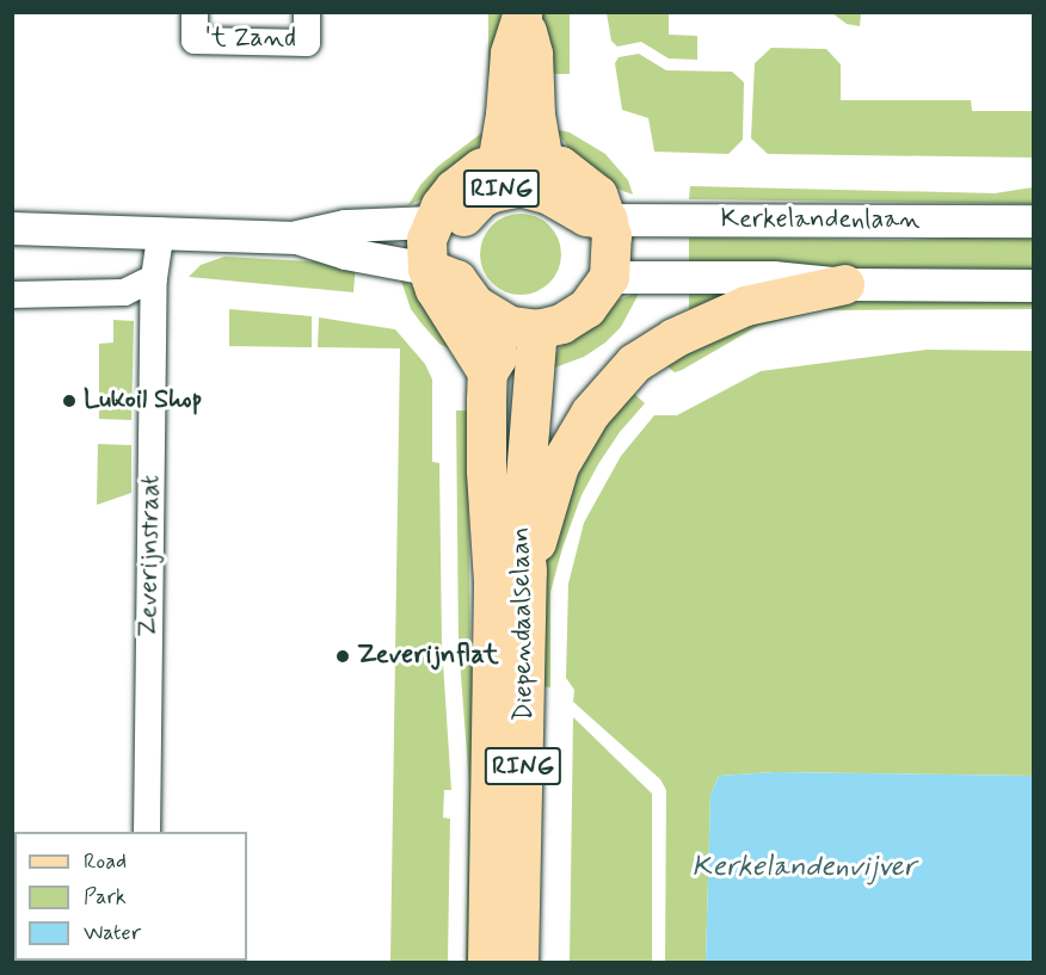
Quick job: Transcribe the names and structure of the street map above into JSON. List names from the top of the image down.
{
  "streets": {
    "main road": ["RING", "Diependaalselaan"],
    "street": ["'t Zand", "Kerkelandenlaan", "Zeverijnstraat"]
  },
  "crossings": [
    ["RING", "Kerkelandenlaan"],
    ["RING", "Diependaalselaan"],
    ["Kerkelandenlaan", "Diependaalselaan"]
  ],
  "water": ["Kerkelandenvijver"],
  "places": ["Lukoil Shop", "Zeverijnflat"],
  "legend": ["Road", "Park", "Water"]
}
